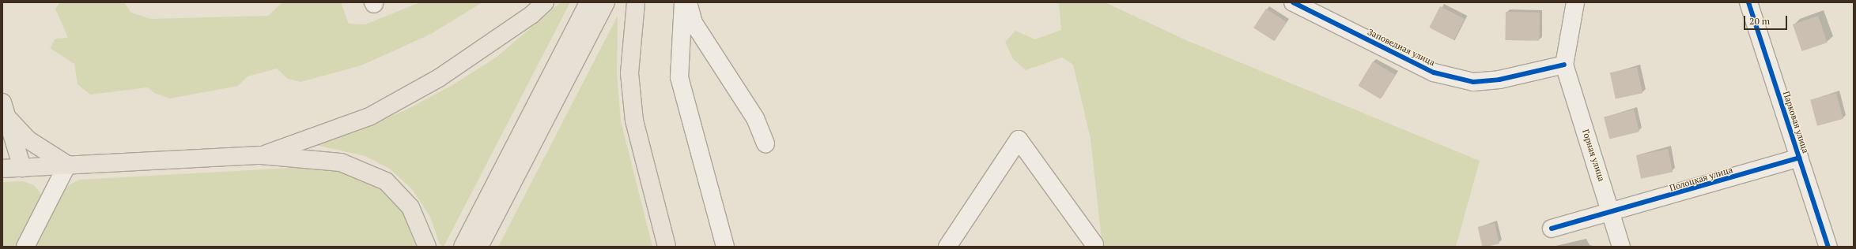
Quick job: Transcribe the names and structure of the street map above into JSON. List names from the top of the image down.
{
  "streets": {
    "street": [
      "Заповедная улица",
      "Парковая улица",
      "Горная улица",
      "Полоцкая улица"
    ]
  },
  "crossings": [
    ["Заповедная улица", "Горная улица"],
    ["Парковая улица", "Полоцкая улица"],
    ["Горная улица", "Полоцкая улица"]
  ],
  "scale_bar": "20 m"
}
